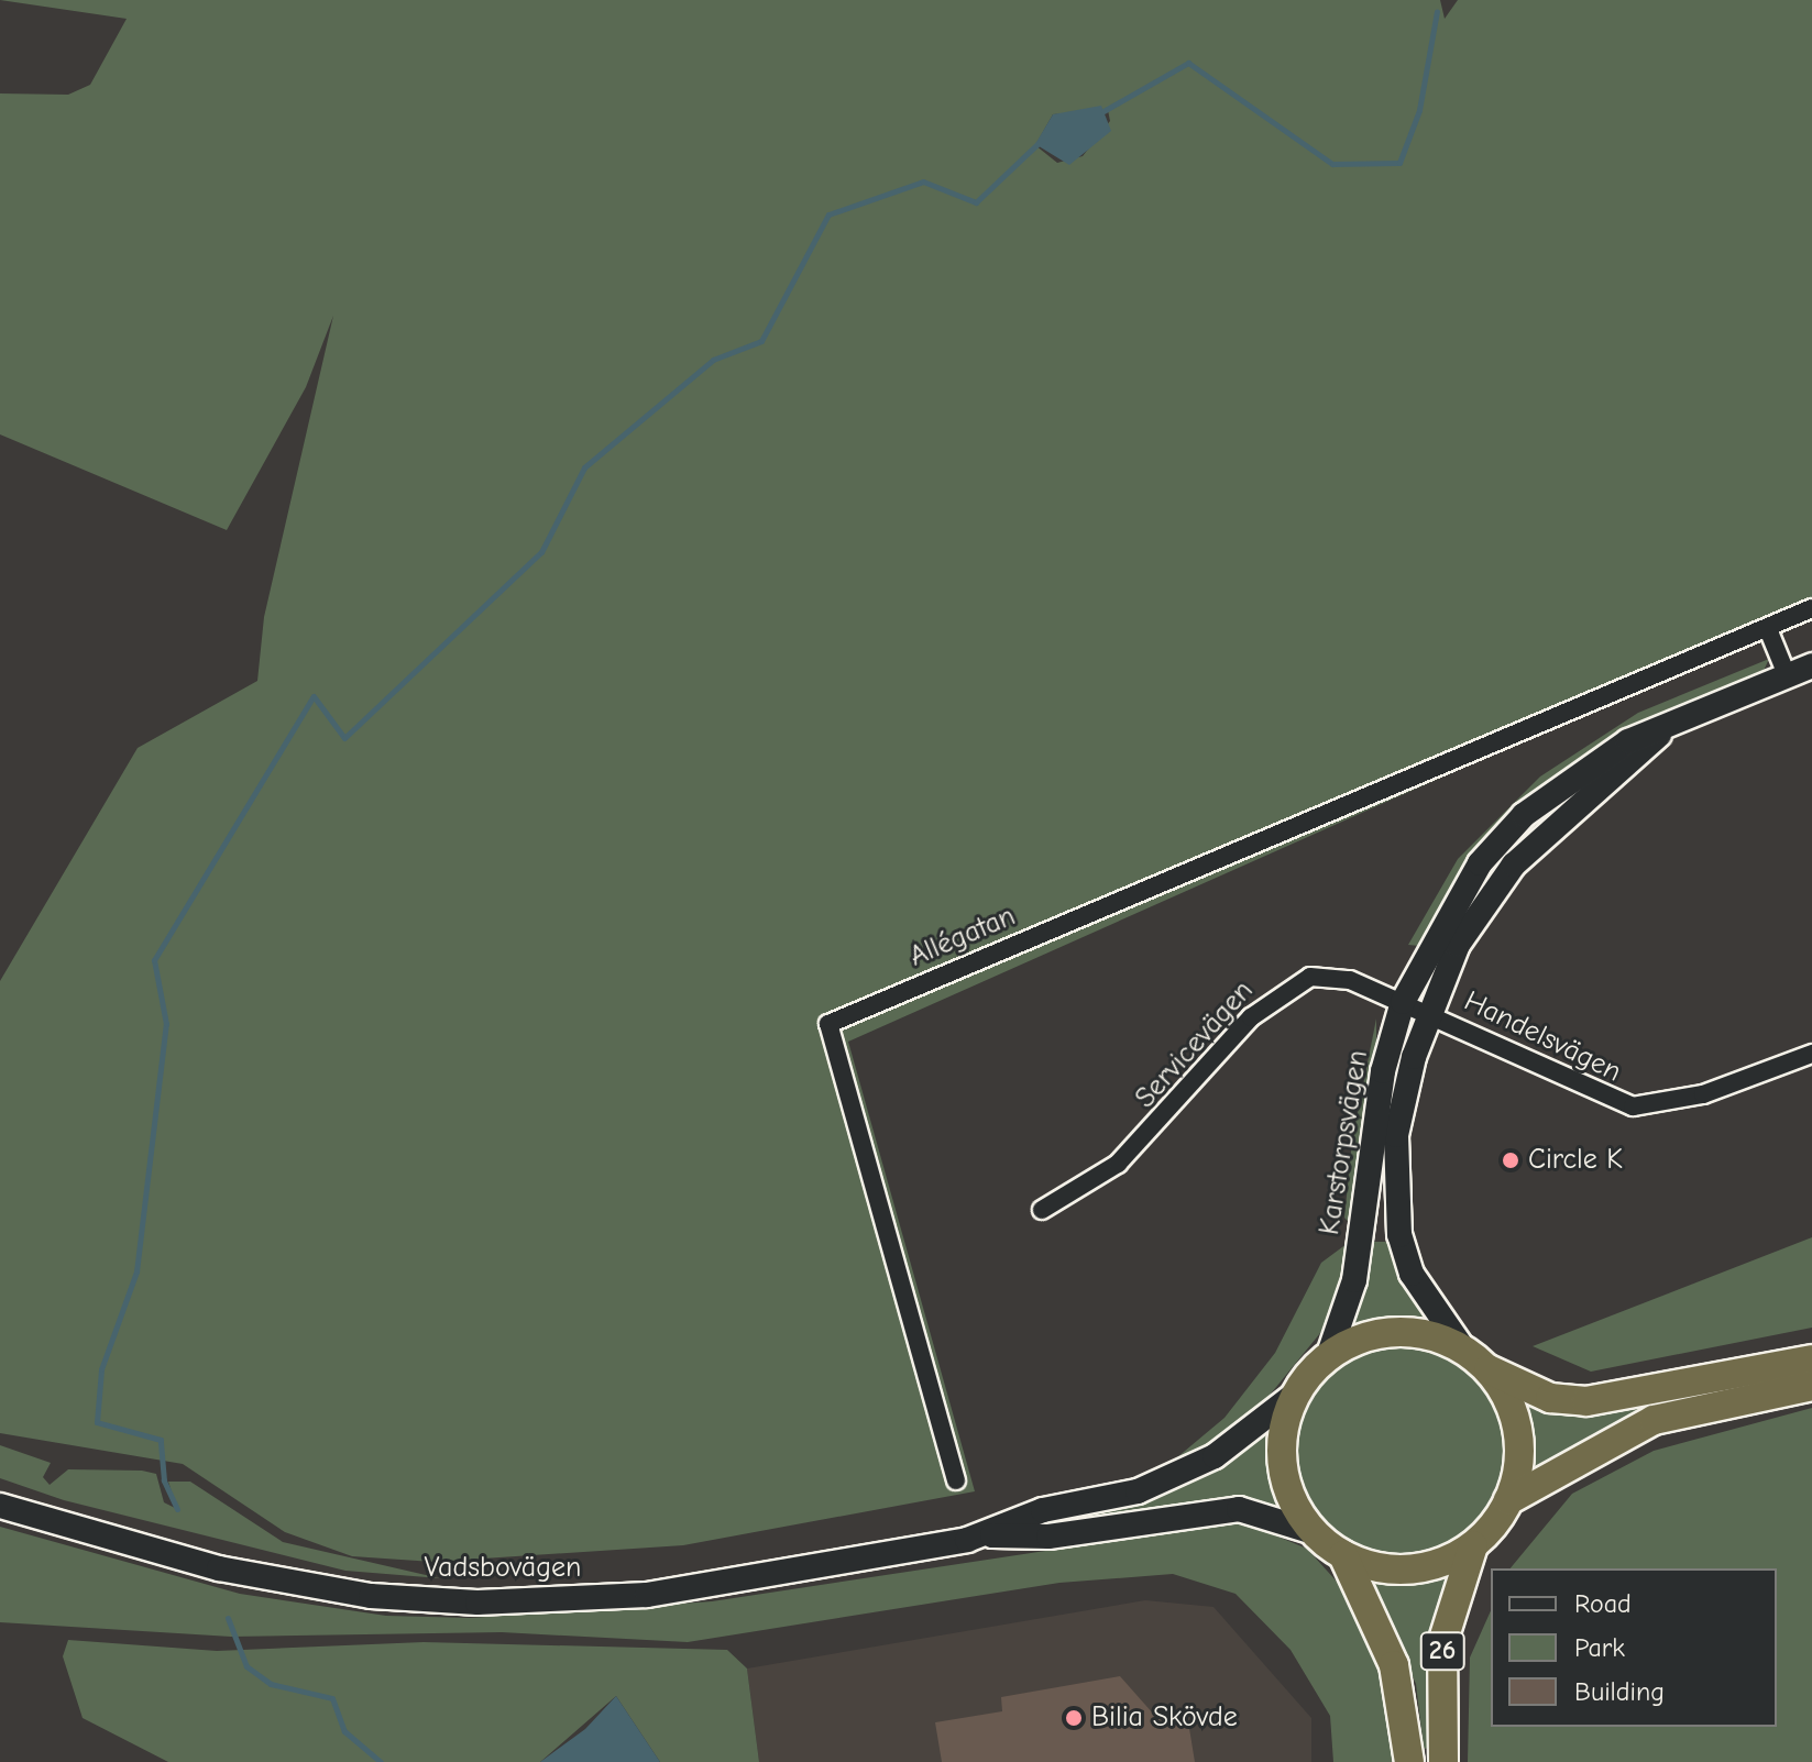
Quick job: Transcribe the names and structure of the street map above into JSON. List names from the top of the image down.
{
  "streets": {
    "highway": ["26"],
    "main road": ["Karstorpsvägen", "Vadsbovägen"],
    "street": ["Allégatan", "Handelsvägen", "Servicevägen"]
  },
  "crossings": [
    ["Handelsvägen", "Servicevägen"],
    ["Handelsvägen", "Karstorpsvägen"],
    ["Servicevägen", "Karstorpsvägen"],
    ["Karstorpsvägen", "Vadsbovägen"],
    ["Karstorpsvägen", "26"],
    ["Vadsbovägen", "26"]
  ],
  "places": ["Circle K", "Bilia Skövde"],
  "legend": ["Road", "Park", "Building"]
}
